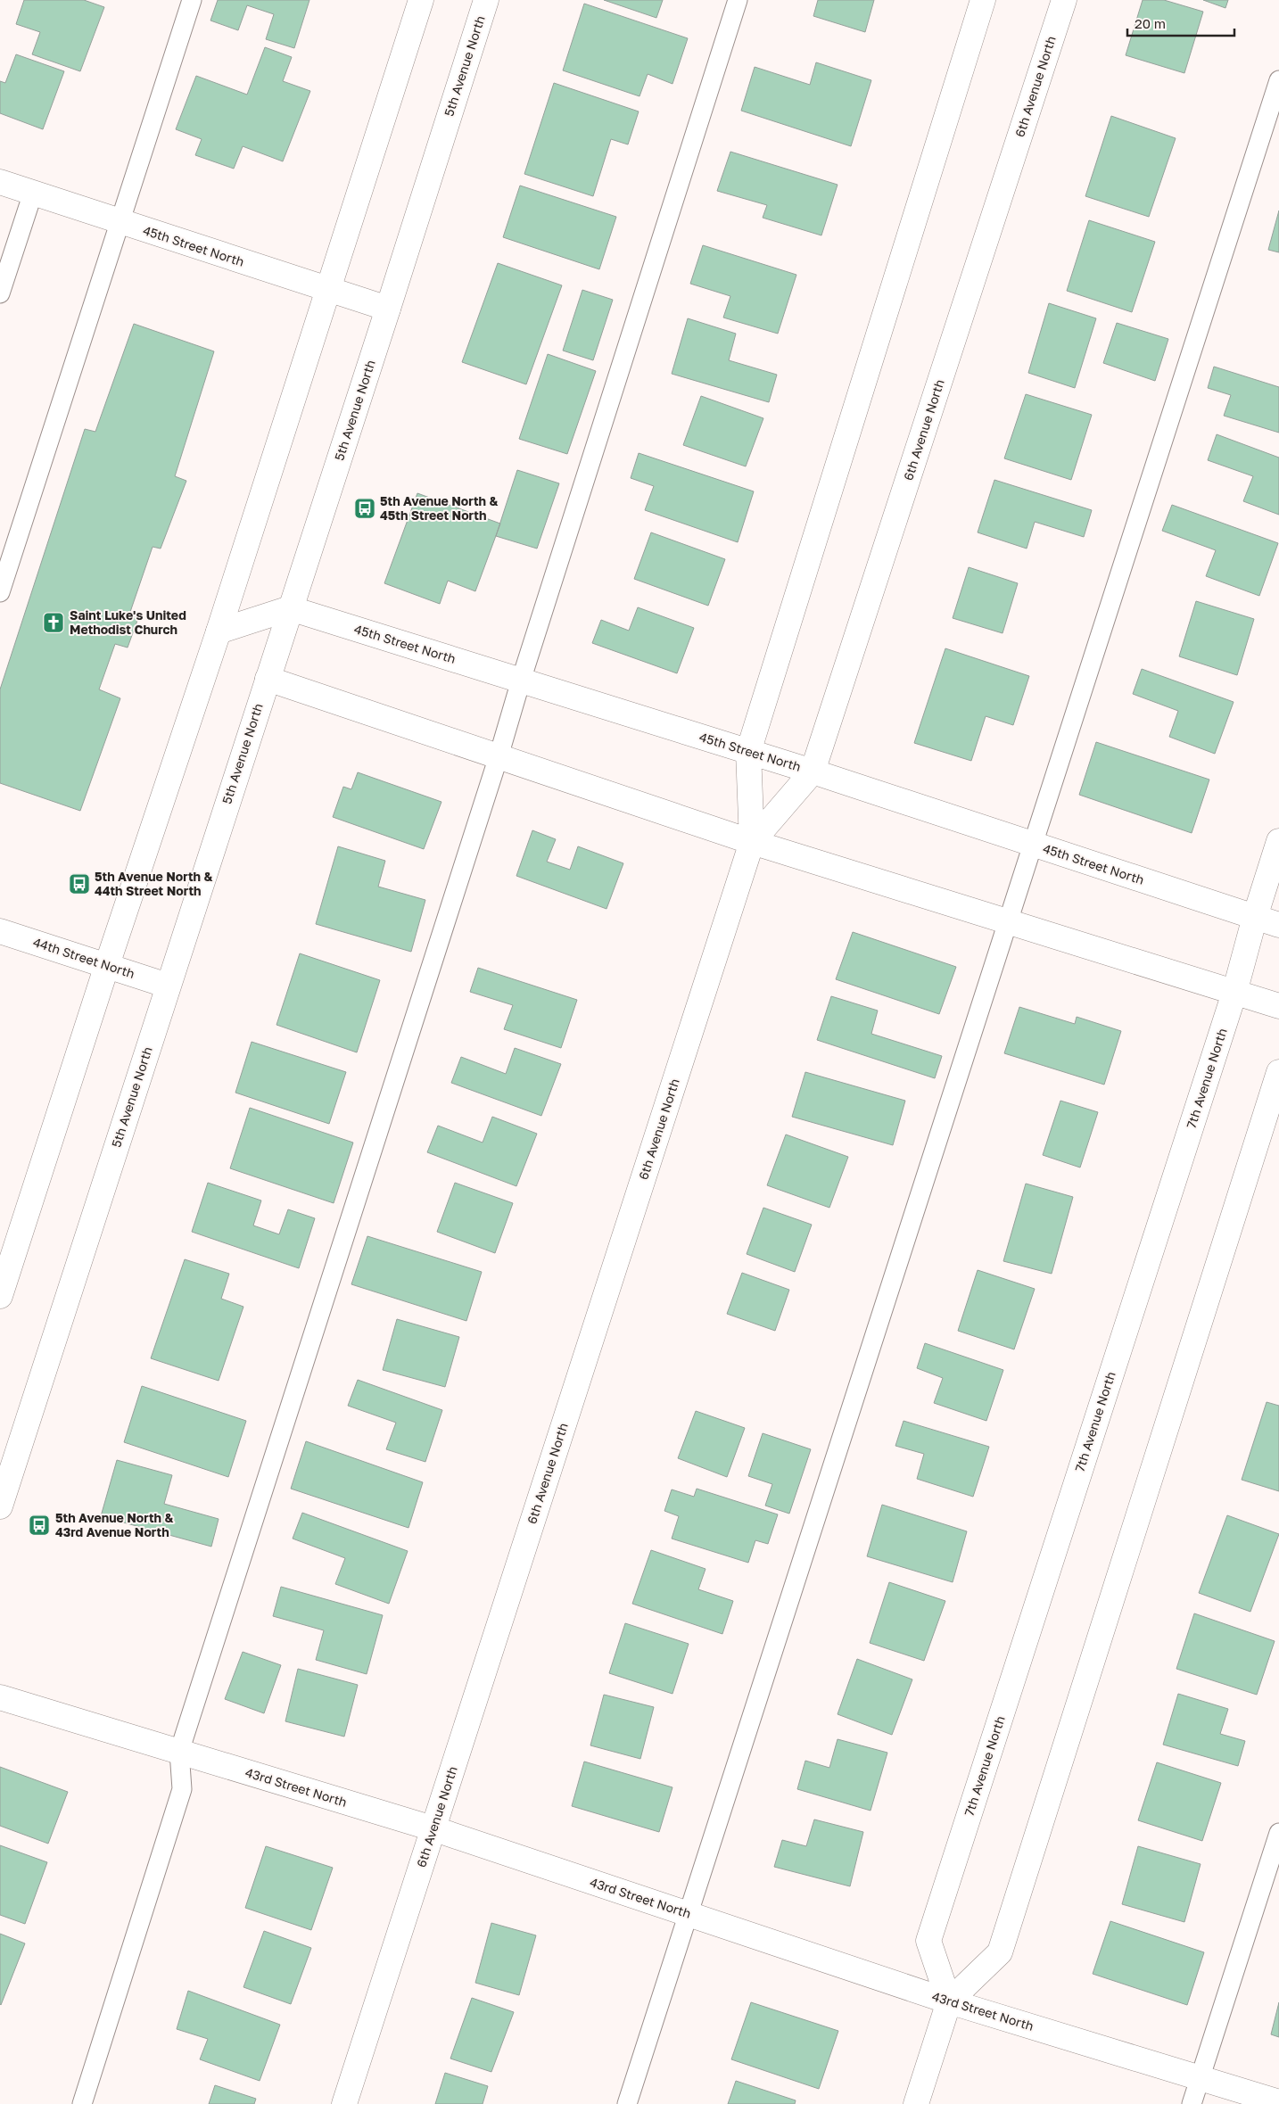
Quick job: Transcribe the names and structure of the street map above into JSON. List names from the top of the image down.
{
  "streets": {
    "street": [
      "5th Avenue North",
      "6th Avenue North",
      "45th Street North",
      "44th Street North",
      "7th Avenue North",
      "43rd Street North"
    ]
  },
  "crossings": [
    ["5th Avenue North", "45th Street North"],
    ["5th Avenue North", "44th Street North"],
    ["6th Avenue North", "45th Street North"],
    ["6th Avenue North", "43rd Street North"],
    ["45th Street North", "7th Avenue North"],
    ["7th Avenue North", "43rd Street North"]
  ],
  "places": {
    "bus stop": ["5th Avenue North & 45th Street North", "5th Avenue North & 44th Street North", "5th Avenue North & 43rd Avenue North"],
    "church": ["Saint Luke's United Methodist Church"]
  },
  "scale_bar": "20 m"
}
